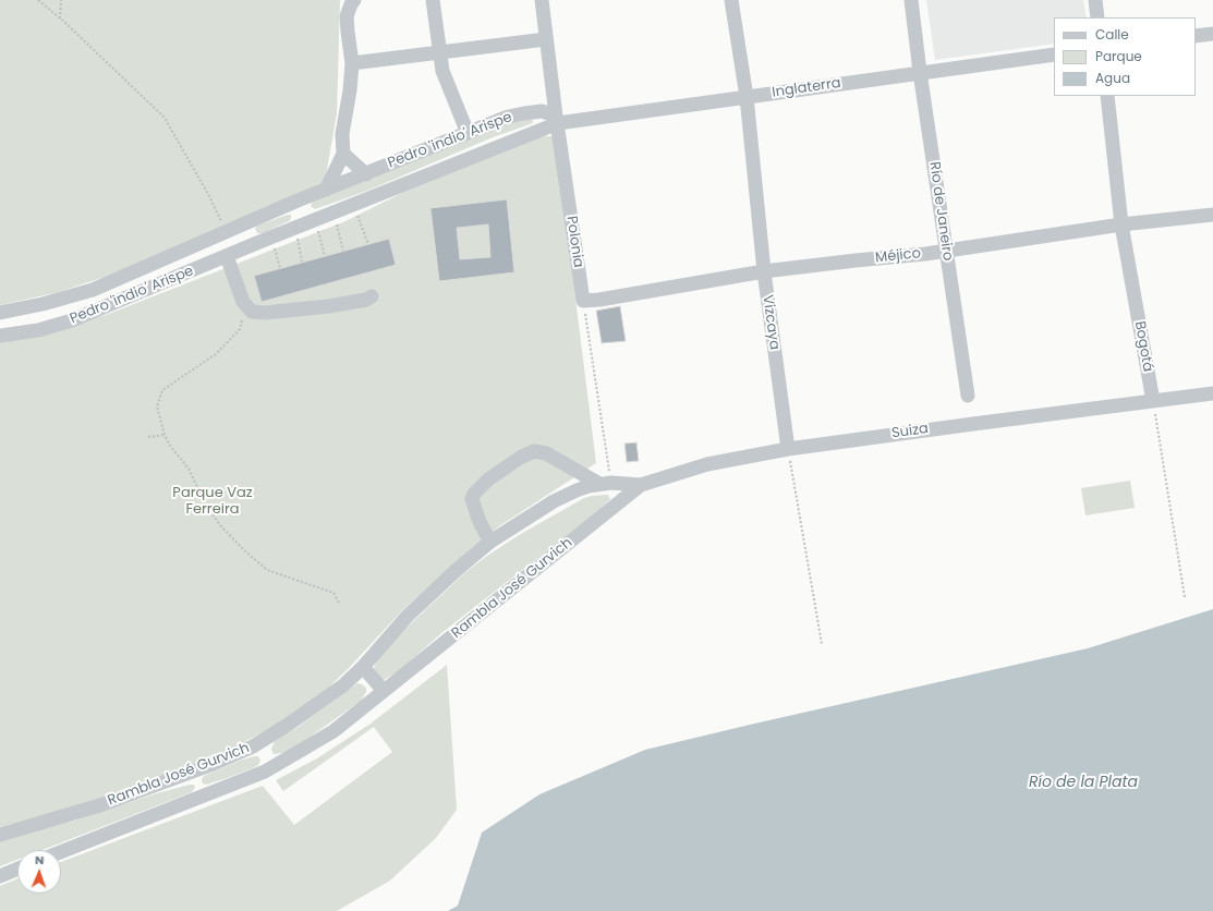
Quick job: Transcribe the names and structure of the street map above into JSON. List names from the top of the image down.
{
  "streets": {
    "street": [
      "Inglaterra",
      "Pedro 'indio' Arispe",
      "Río de Janeiro",
      "Polonia",
      "Méjico",
      "Vizcaya",
      "Bogotá",
      "Suiza",
      "Rambla José Gurvich"
    ]
  },
  "crossings": [
    ["Inglaterra", "Pedro 'indio' Arispe"],
    ["Inglaterra", "Río de Janeiro"],
    ["Inglaterra", "Polonia"],
    ["Inglaterra", "Vizcaya"],
    ["Pedro 'indio' Arispe", "Polonia"],
    ["Río de Janeiro", "Méjico"],
    ["Polonia", "Méjico"],
    ["Méjico", "Vizcaya"],
    ["Méjico", "Bogotá"],
    ["Vizcaya", "Suiza"],
    ["Bogotá", "Suiza"],
    ["Suiza", "Rambla José Gurvich"]
  ],
  "water": ["Río de la Plata"],
  "parks": ["Parque Vaz Ferreira"],
  "legend": ["Calle", "Parque", "Agua"],
  "north": "top"
}
